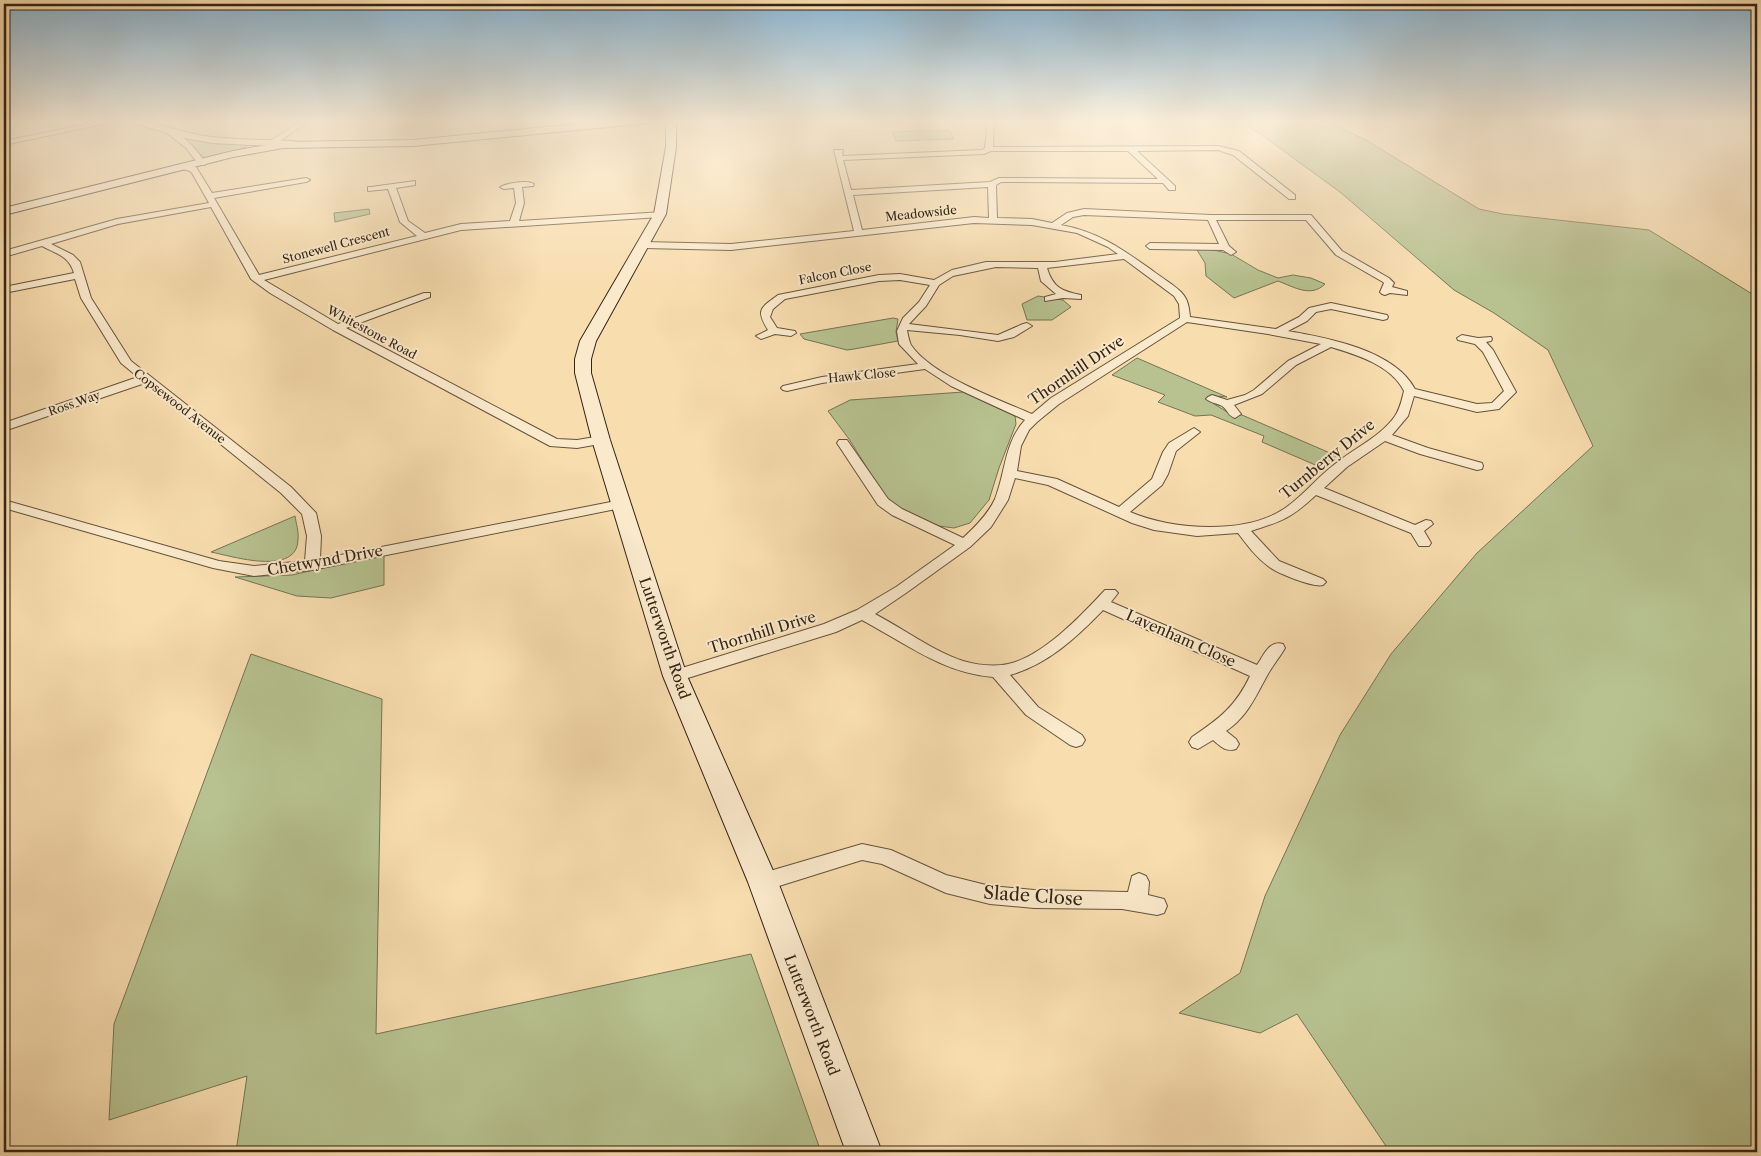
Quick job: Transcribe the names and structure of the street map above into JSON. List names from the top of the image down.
{
  "streets": {
    "main road": ["Lutterworth Road"],
    "street": [
      "Meadowside",
      "Stonewell Crescent",
      "Falcon Close",
      "Whitestone Road",
      "Thornhill Drive",
      "Hawk Close",
      "Ross Way",
      "Copsewood Avenue",
      "Turnberry Drive",
      "Chetwynd Drive",
      "Lavenham Close",
      "Slade Close"
    ]
  },
  "crossings": [
    ["Meadowside", "Lutterworth Road"],
    ["Stonewell Crescent", "Whitestone Road"],
    ["Stonewell Crescent", "Lutterworth Road"],
    ["Whitestone Road", "Lutterworth Road"],
    ["Thornhill Drive", "Turnberry Drive"],
    ["Thornhill Drive", "Lutterworth Road"],
    ["Thornhill Drive", "Lavenham Close"],
    ["Ross Way", "Copsewood Avenue"],
    ["Copsewood Avenue", "Chetwynd Drive"],
    ["Chetwynd Drive", "Lutterworth Road"],
    ["Lutterworth Road", "Slade Close"]
  ]
}
